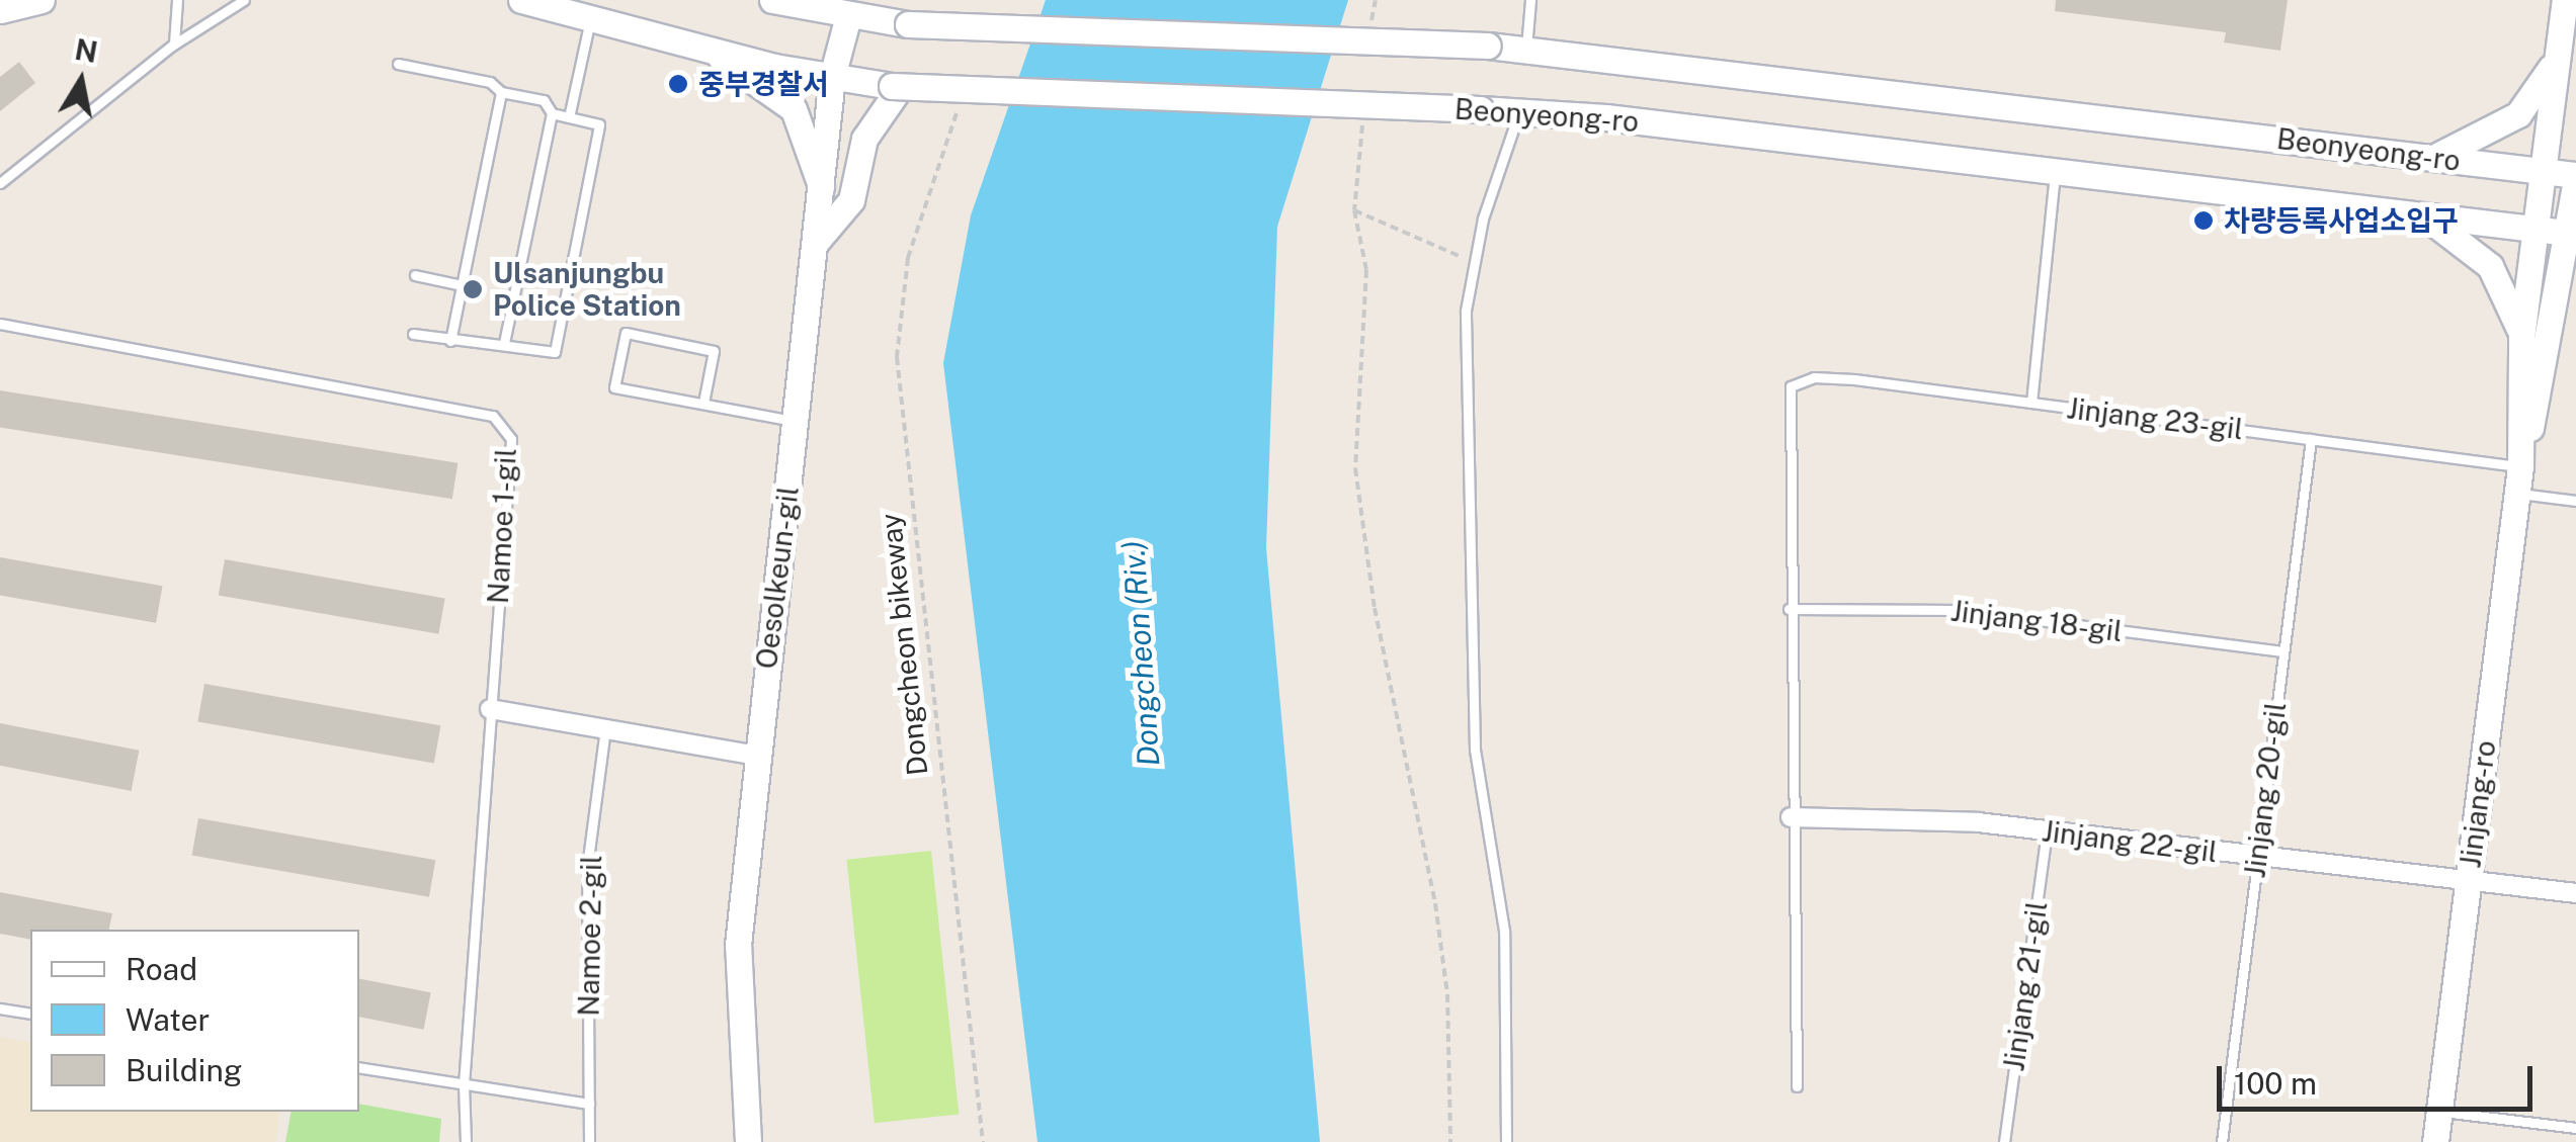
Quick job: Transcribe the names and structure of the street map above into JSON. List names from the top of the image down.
{
  "streets": {
    "main road": ["Beonyeong-ro", "Oesolkeun-gil", "Jinjang-ro"],
    "street": ["Jinjang 22-gil"],
    "lane": [
      "Jinjang 23-gil",
      "Namoe 1-gil",
      "Jinjang 18-gil",
      "Jinjang 20-gil",
      "Namoe 2-gil",
      "Jinjang 21-gil"
    ],
    "path": ["Dongcheon bikeway"]
  },
  "crossings": [
    ["Beonyeong-ro", "Oesolkeun-gil"],
    ["Beonyeong-ro", "Jinjang-ro"],
    ["Jinjang 23-gil", "Jinjang 18-gil"],
    ["Jinjang 23-gil", "Jinjang 20-gil"],
    ["Jinjang 23-gil", "Jinjang-ro"],
    ["Jinjang 18-gil", "Jinjang 20-gil"],
    ["Jinjang 20-gil", "Jinjang 22-gil"],
    ["Jinjang-ro", "Jinjang 22-gil"],
    ["Jinjang 22-gil", "Jinjang 21-gil"]
  ],
  "water": ["Dongcheon (Riv.)"],
  "places": ["중부경찰서", "차량등록사업소입구", "Ulsanjungbu Police Station"],
  "legend": ["Road", "Water", "Building"],
  "scale_bar": "100 m",
  "north": "top"
}
